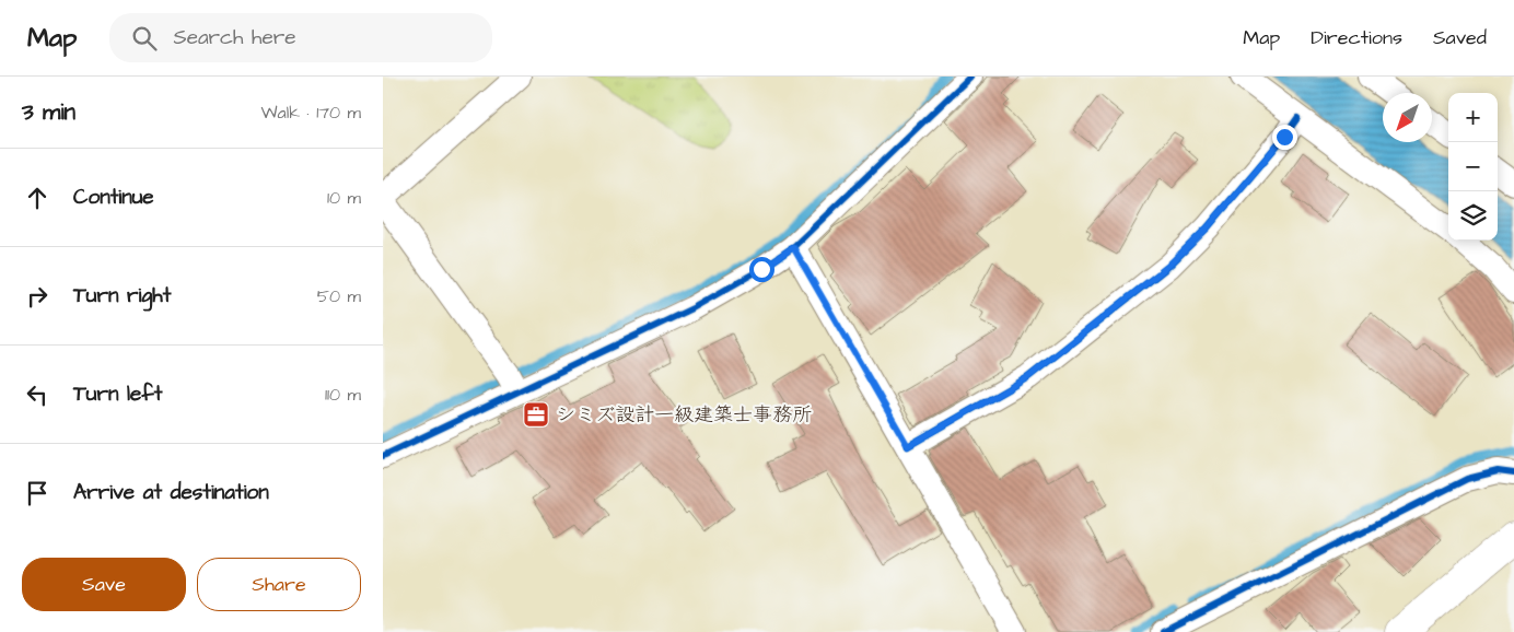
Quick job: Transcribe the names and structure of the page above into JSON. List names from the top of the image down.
{
  "places": {
    "office": ["シミズ設計一級建築士事務所"]
  },
  "north": "bottom left",
  "page": {
    "header": "Map",
    "search": "Search here",
    "nav": ["Map", "Directions", "Saved"],
    "heading": ["3 min", "Walk · 170 m"],
    "map_buttons": ["+", "−"],
    "list": [
      ["Continue", "10 m"],
      ["Turn right", "50 m"],
      ["Turn left", "110 m"],
      "Arrive at destination"
    ],
    "buttons": ["Save", "Share"]
  }
}
